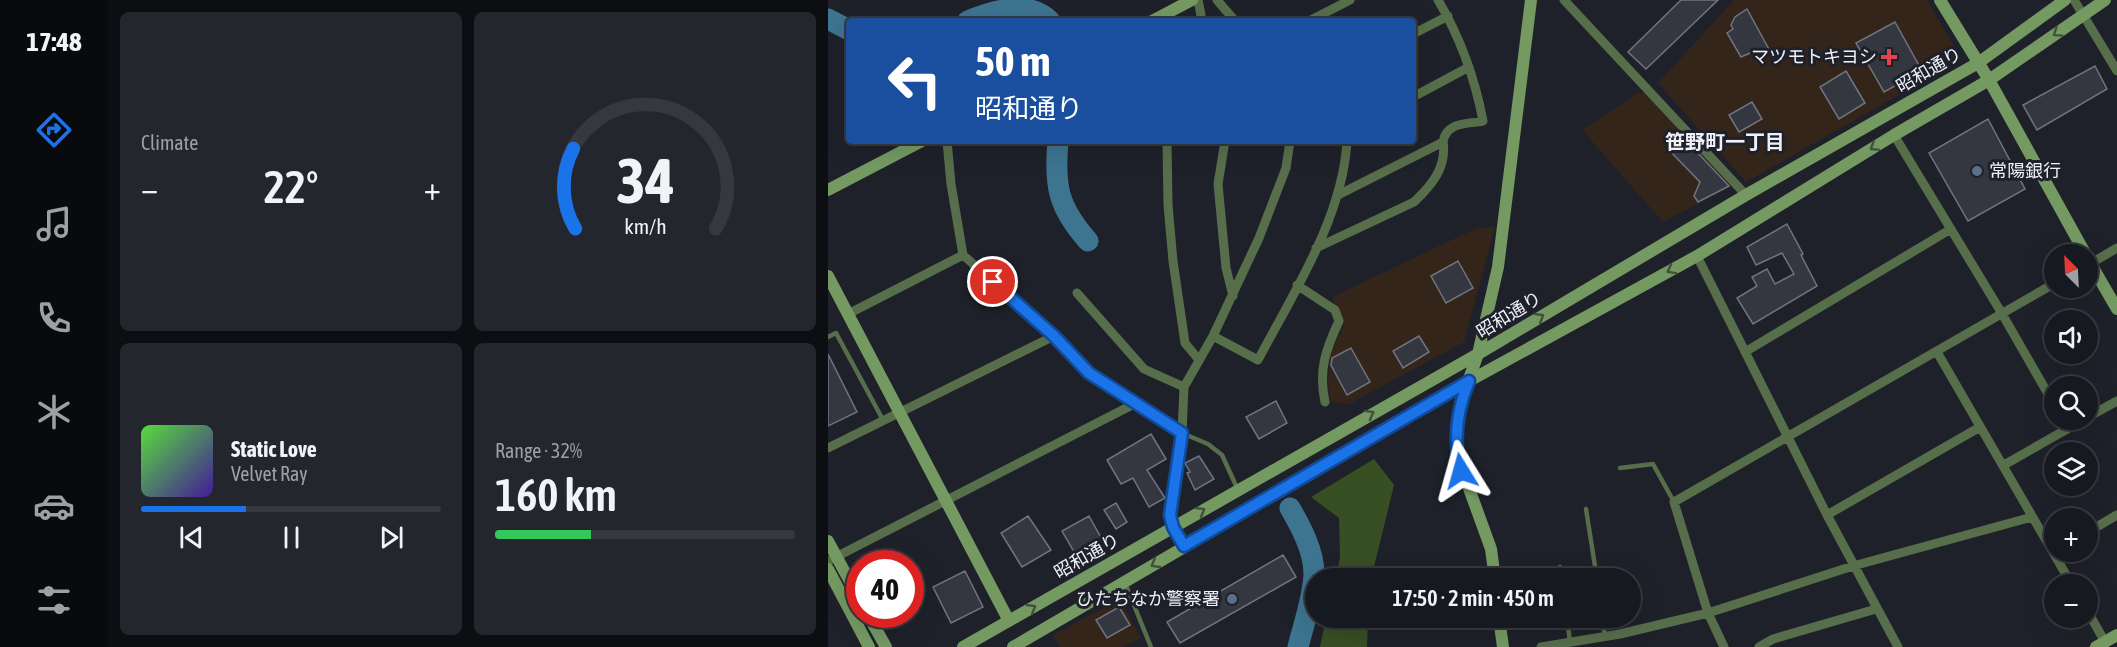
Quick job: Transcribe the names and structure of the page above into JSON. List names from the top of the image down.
{
  "streets": {
    "street": ["昭和通り"]
  },
  "districts": ["笹野町一丁目"],
  "places": {
    "health": ["マツモトキヨシ"],
    "other": ["常陽銀行", "ひたちなか警察署"]
  },
  "north": "top left",
  "page": {
    "tabs": "17:48",
    "tile": [
      "Climate",
      ["Range · 32%", "160 km"]
    ],
    "turn": ["50 m", "昭和通り"],
    "heat": ["−", "22°", "+"],
    "map_buttons": ["+", "−"],
    "song": ["Static Love", "Velvet Ray"],
    "limit": "40",
    "trip": "17:50 · 2 min · 450 m",
    "gauge": ["34", "km/h"]
  }
}
